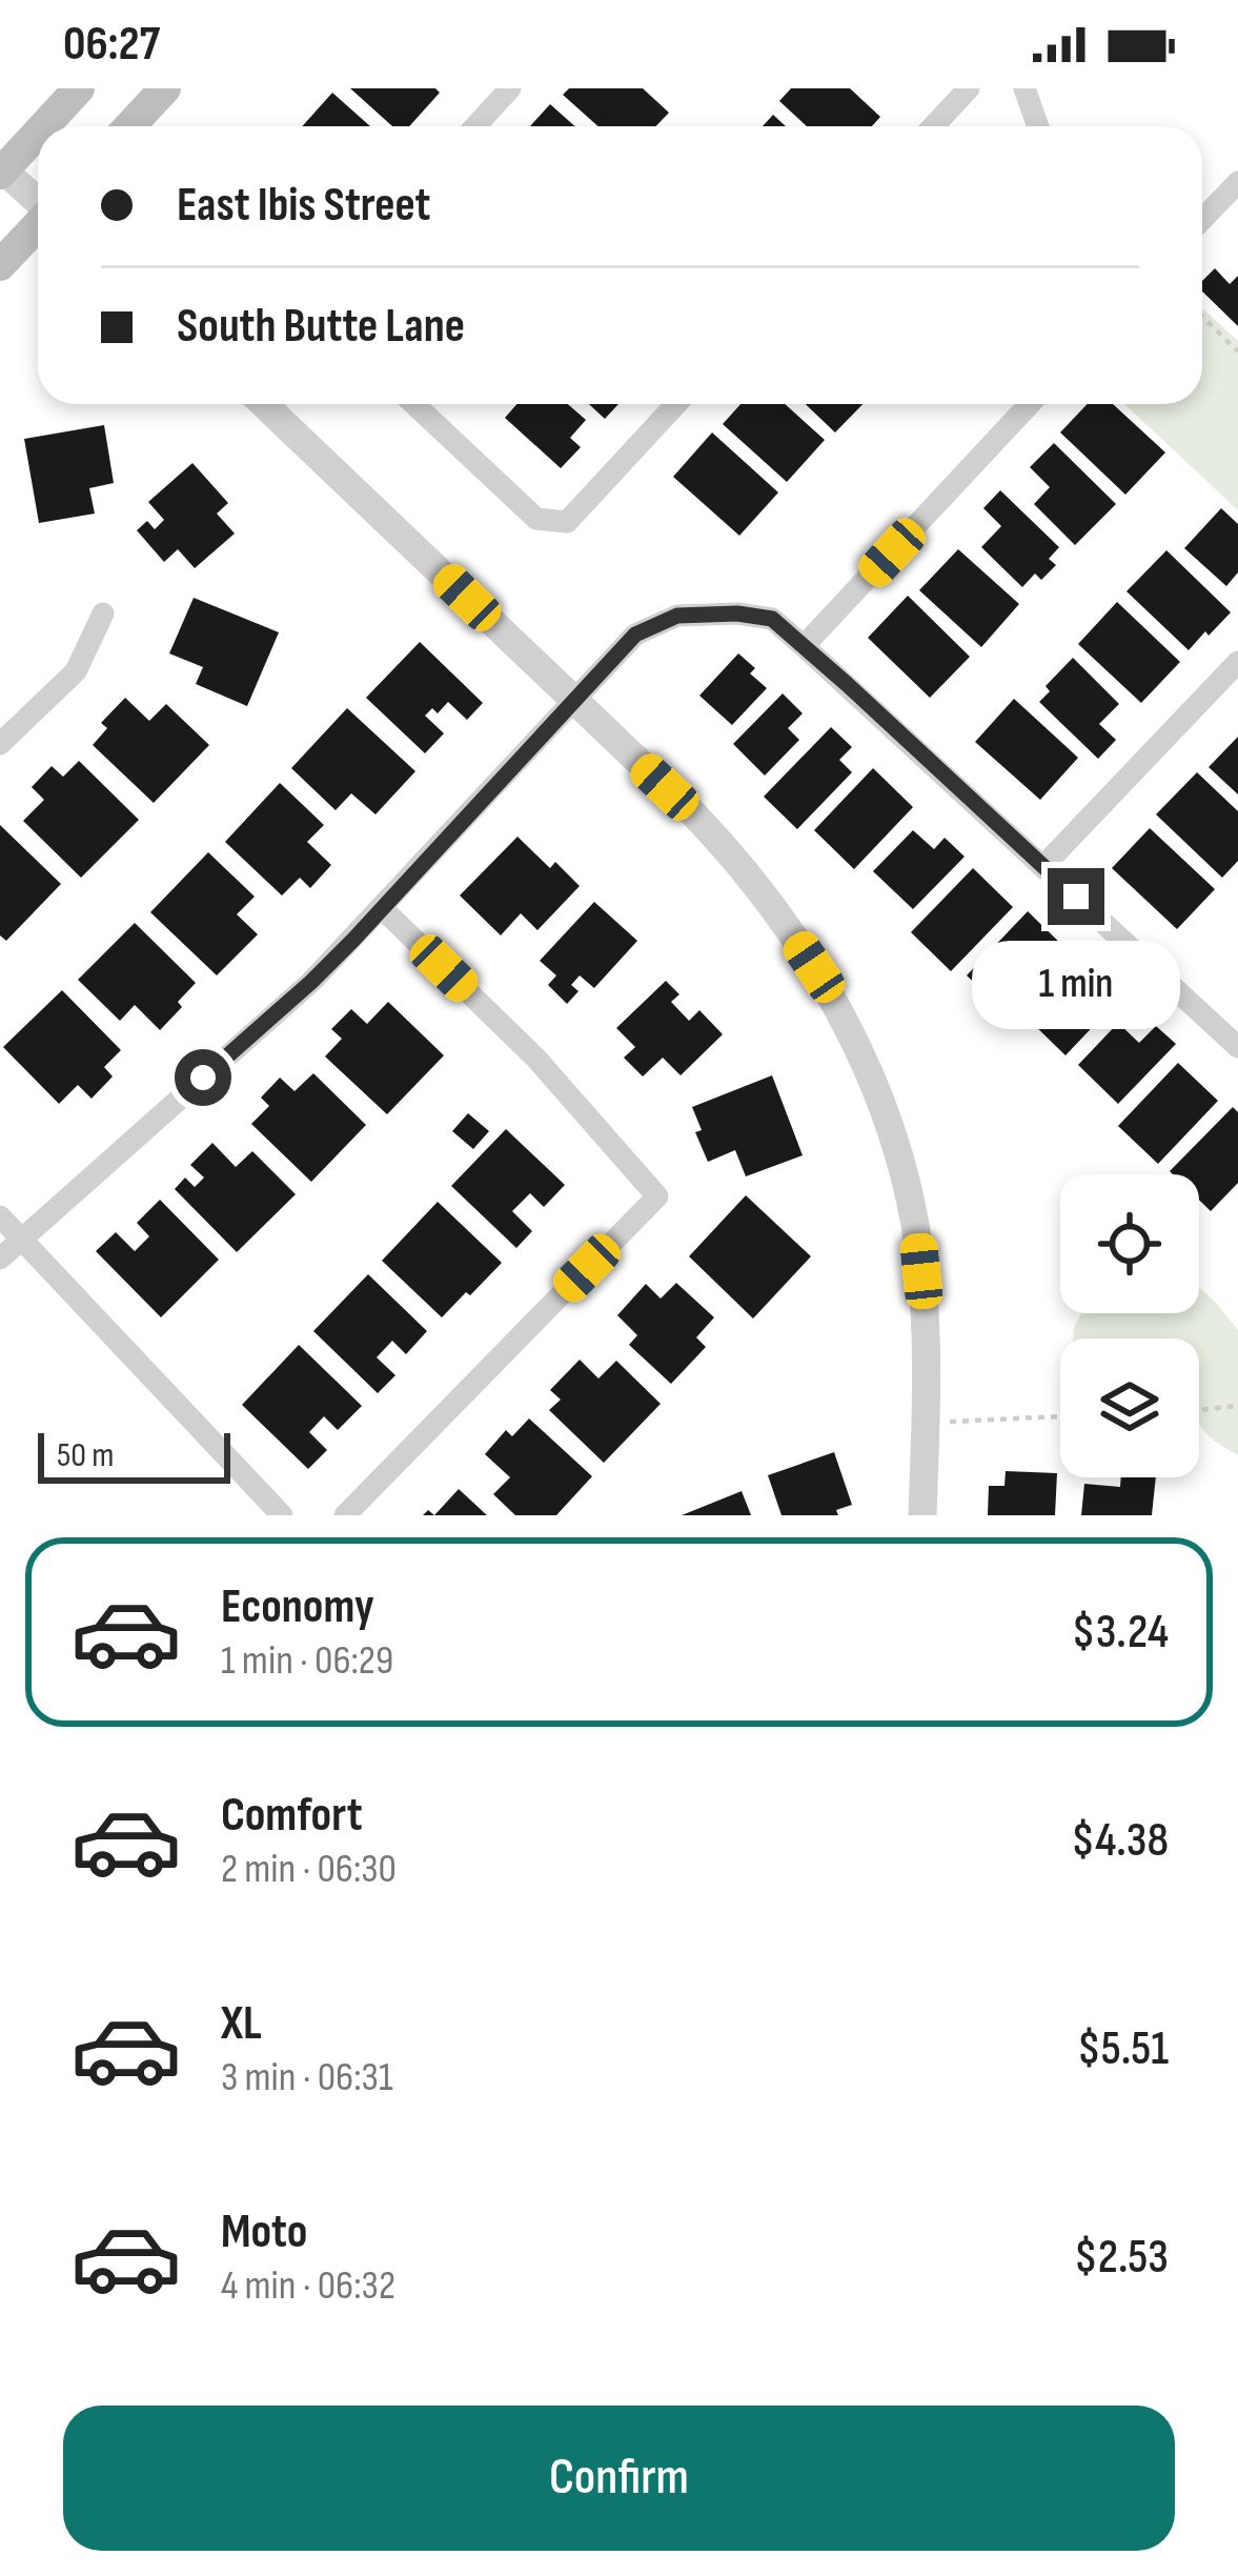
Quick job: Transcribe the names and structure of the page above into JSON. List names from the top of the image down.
{
  "scale_bar": "50 m",
  "page": {
    "status": "06:27",
    "banner": ["East Ibis Street", "South Butte Lane"],
    "bubble": "1 min",
    "scale": "50 m",
    "list": [
      {
        "name": "Economy",
        "note": "1 min · 06:29",
        "value": "$3.24"
      },
      {
        "name": "Comfort",
        "note": "2 min · 06:30",
        "value": "$4.38"
      },
      {
        "name": "XL",
        "note": "3 min · 06:31",
        "value": "$5.51"
      },
      {
        "name": "Moto",
        "note": "4 min · 06:32",
        "value": "$2.53"
      }
    ],
    "buttons": "Confirm"
  }
}
